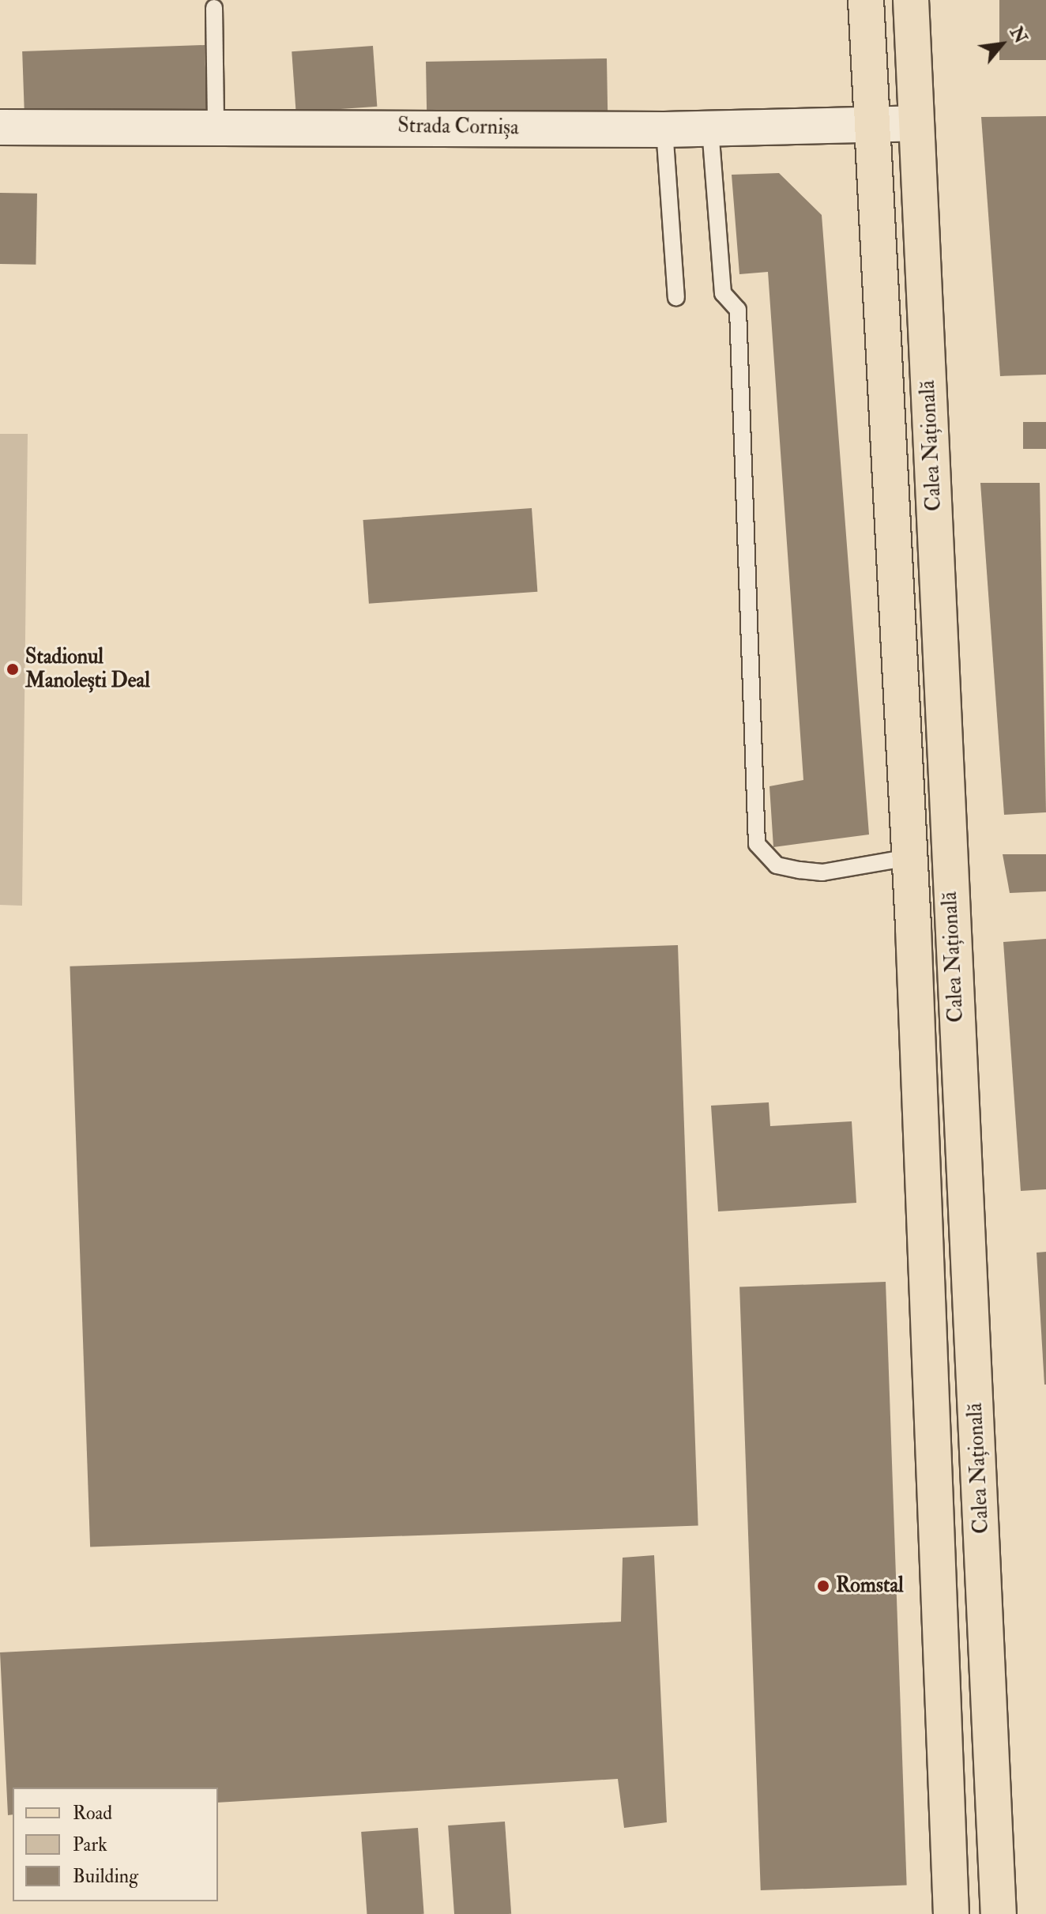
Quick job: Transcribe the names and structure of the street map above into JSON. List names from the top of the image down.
{
  "streets": {
    "main road": ["Calea Națională"],
    "street": ["Strada Cornișa"]
  },
  "crossings": [
    ["Strada Cornișa", "Calea Națională"]
  ],
  "places": ["Stadionul Manolești Deal", "Romstal"],
  "legend": ["Road", "Park", "Building"],
  "north": "top right"
}
